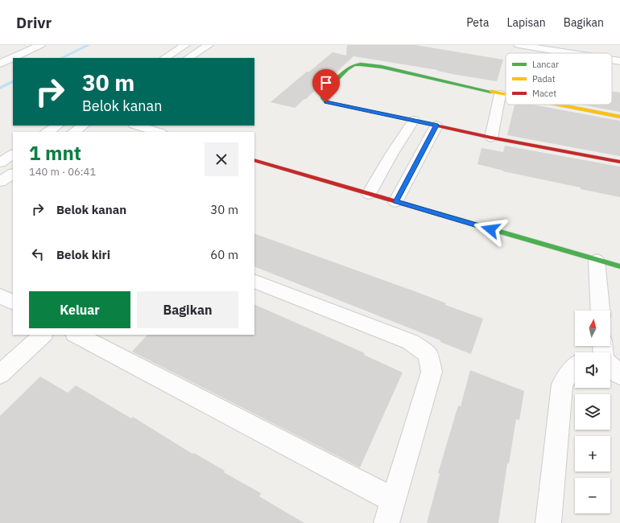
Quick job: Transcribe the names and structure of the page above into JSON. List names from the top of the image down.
{
  "legend": ["Lancar", "Padat", "Macet"],
  "north": "top",
  "page": {
    "header": "Drivr",
    "nav": ["Peta", "Lapisan", "Bagikan"],
    "turn": ["30 m", "Belok kanan"],
    "heading": ["1 mnt", "140 m · 06:41"],
    "list": [
      {
        "name": "Belok kanan",
        "value": "30 m"
      },
      {
        "name": "Belok kiri",
        "value": "60 m"
      }
    ],
    "buttons": ["Keluar", "Bagikan"],
    "map_buttons": ["+", "−"]
  }
}
